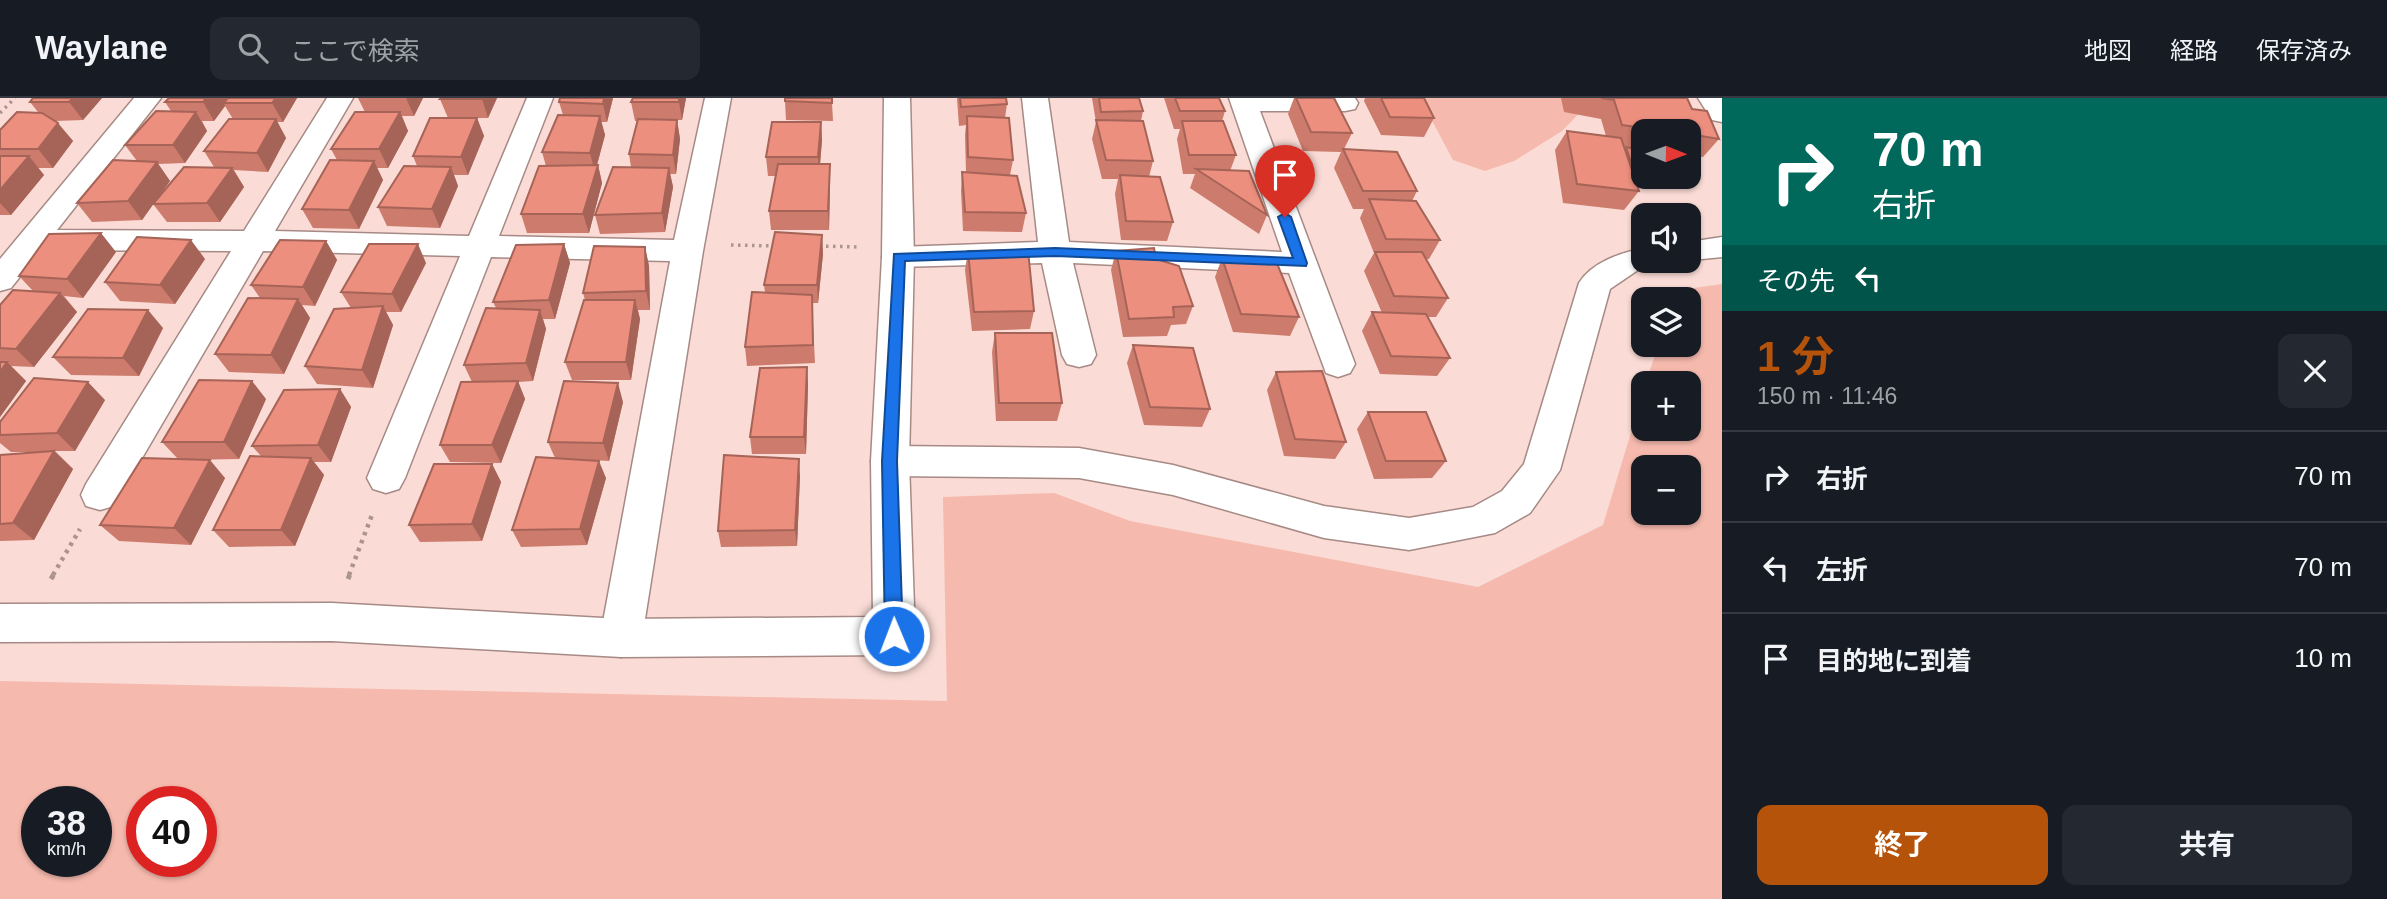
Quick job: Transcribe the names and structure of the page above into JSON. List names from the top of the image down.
{
  "north": "right",
  "page": {
    "header": "Waylane",
    "search": "ここで検索",
    "nav": ["地図", "経路", "保存済み"],
    "turn": ["70 m", "右折"],
    "map_buttons": ["+", "−"],
    "then": "その先",
    "heading": ["1 分", "150 m · 11:46"],
    "list": [
      {
        "name": "右折",
        "value": "70 m"
      },
      {
        "name": "左折",
        "value": "70 m"
      },
      {
        "name": "目的地に到着",
        "value": "10 m"
      }
    ],
    "speed": "38 km/h",
    "limit": "40",
    "buttons": ["終了", "共有"]
  }
}
